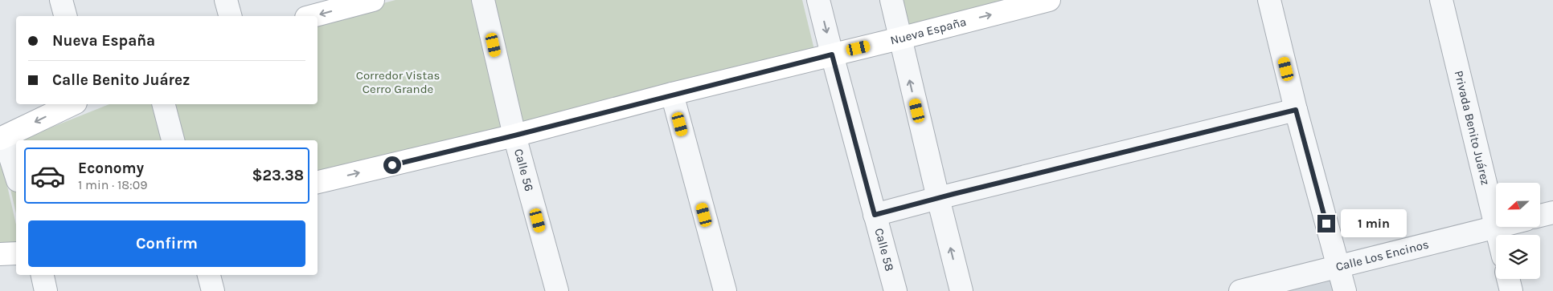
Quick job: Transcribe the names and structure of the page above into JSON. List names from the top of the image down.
{
  "streets": {
    "street": [
      "Nueva España",
      "Privada Benito Juárez",
      "Calle 56",
      "Calle 58",
      "Calle Los Encinos"
    ]
  },
  "crossings": [
    ["Nueva España", "Calle 56"],
    ["Nueva España", "Calle 58"],
    ["Privada Benito Juárez", "Calle Los Encinos"]
  ],
  "parks": ["Corredor Vistas Cerro Grande"],
  "north": "left",
  "page": {
    "banner": ["Nueva España", "Calle Benito Juárez"],
    "list": [
      {
        "name": "Economy",
        "note": "1 min · 18:09",
        "value": "$23.38"
      }
    ],
    "bubble": "1 min",
    "buttons": "Confirm"
  }
}
